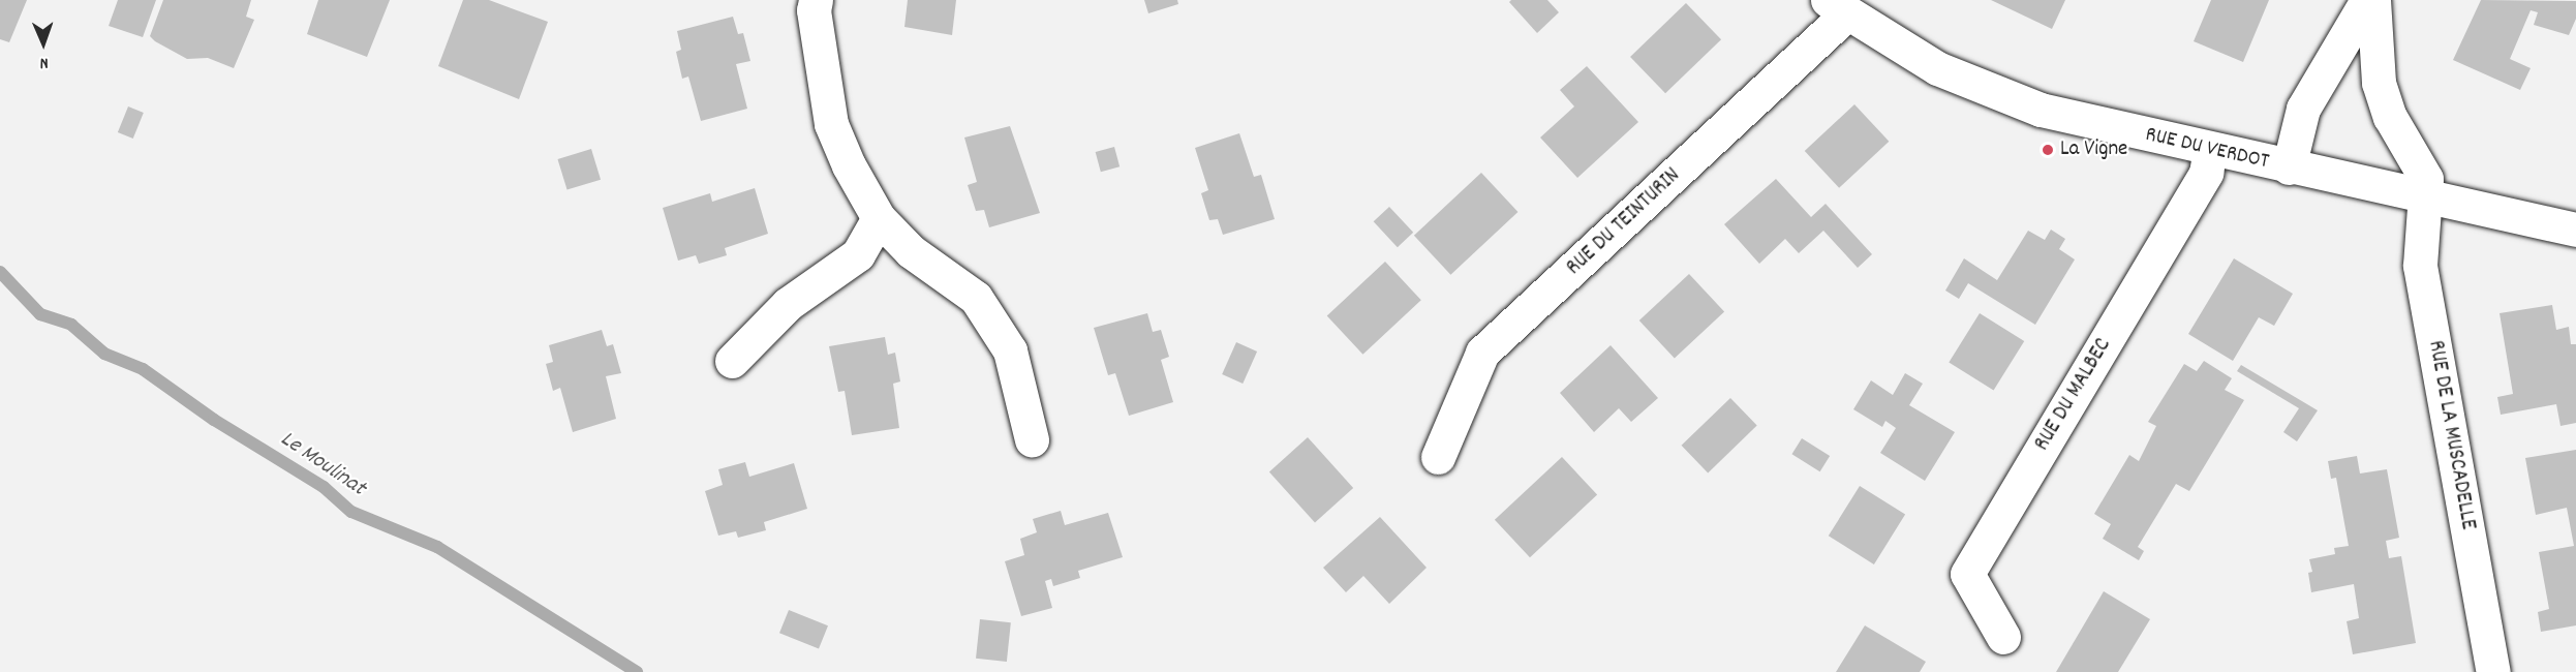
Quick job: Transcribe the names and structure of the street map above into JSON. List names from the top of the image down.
{
  "streets": {
    "street": [
      "RUE DU VERDOT",
      "RUE DU TEINTURIN",
      "RUE DU MALBEC",
      "RUE DE LA MUSCADELLE"
    ]
  },
  "crossings": [
    ["RUE DU VERDOT", "RUE DU TEINTURIN"],
    ["RUE DU VERDOT", "RUE DU MALBEC"],
    ["RUE DU VERDOT", "RUE DE LA MUSCADELLE"]
  ],
  "water": ["Le Moulinat"],
  "places": ["La Vigne"],
  "north": "bottom"
}
